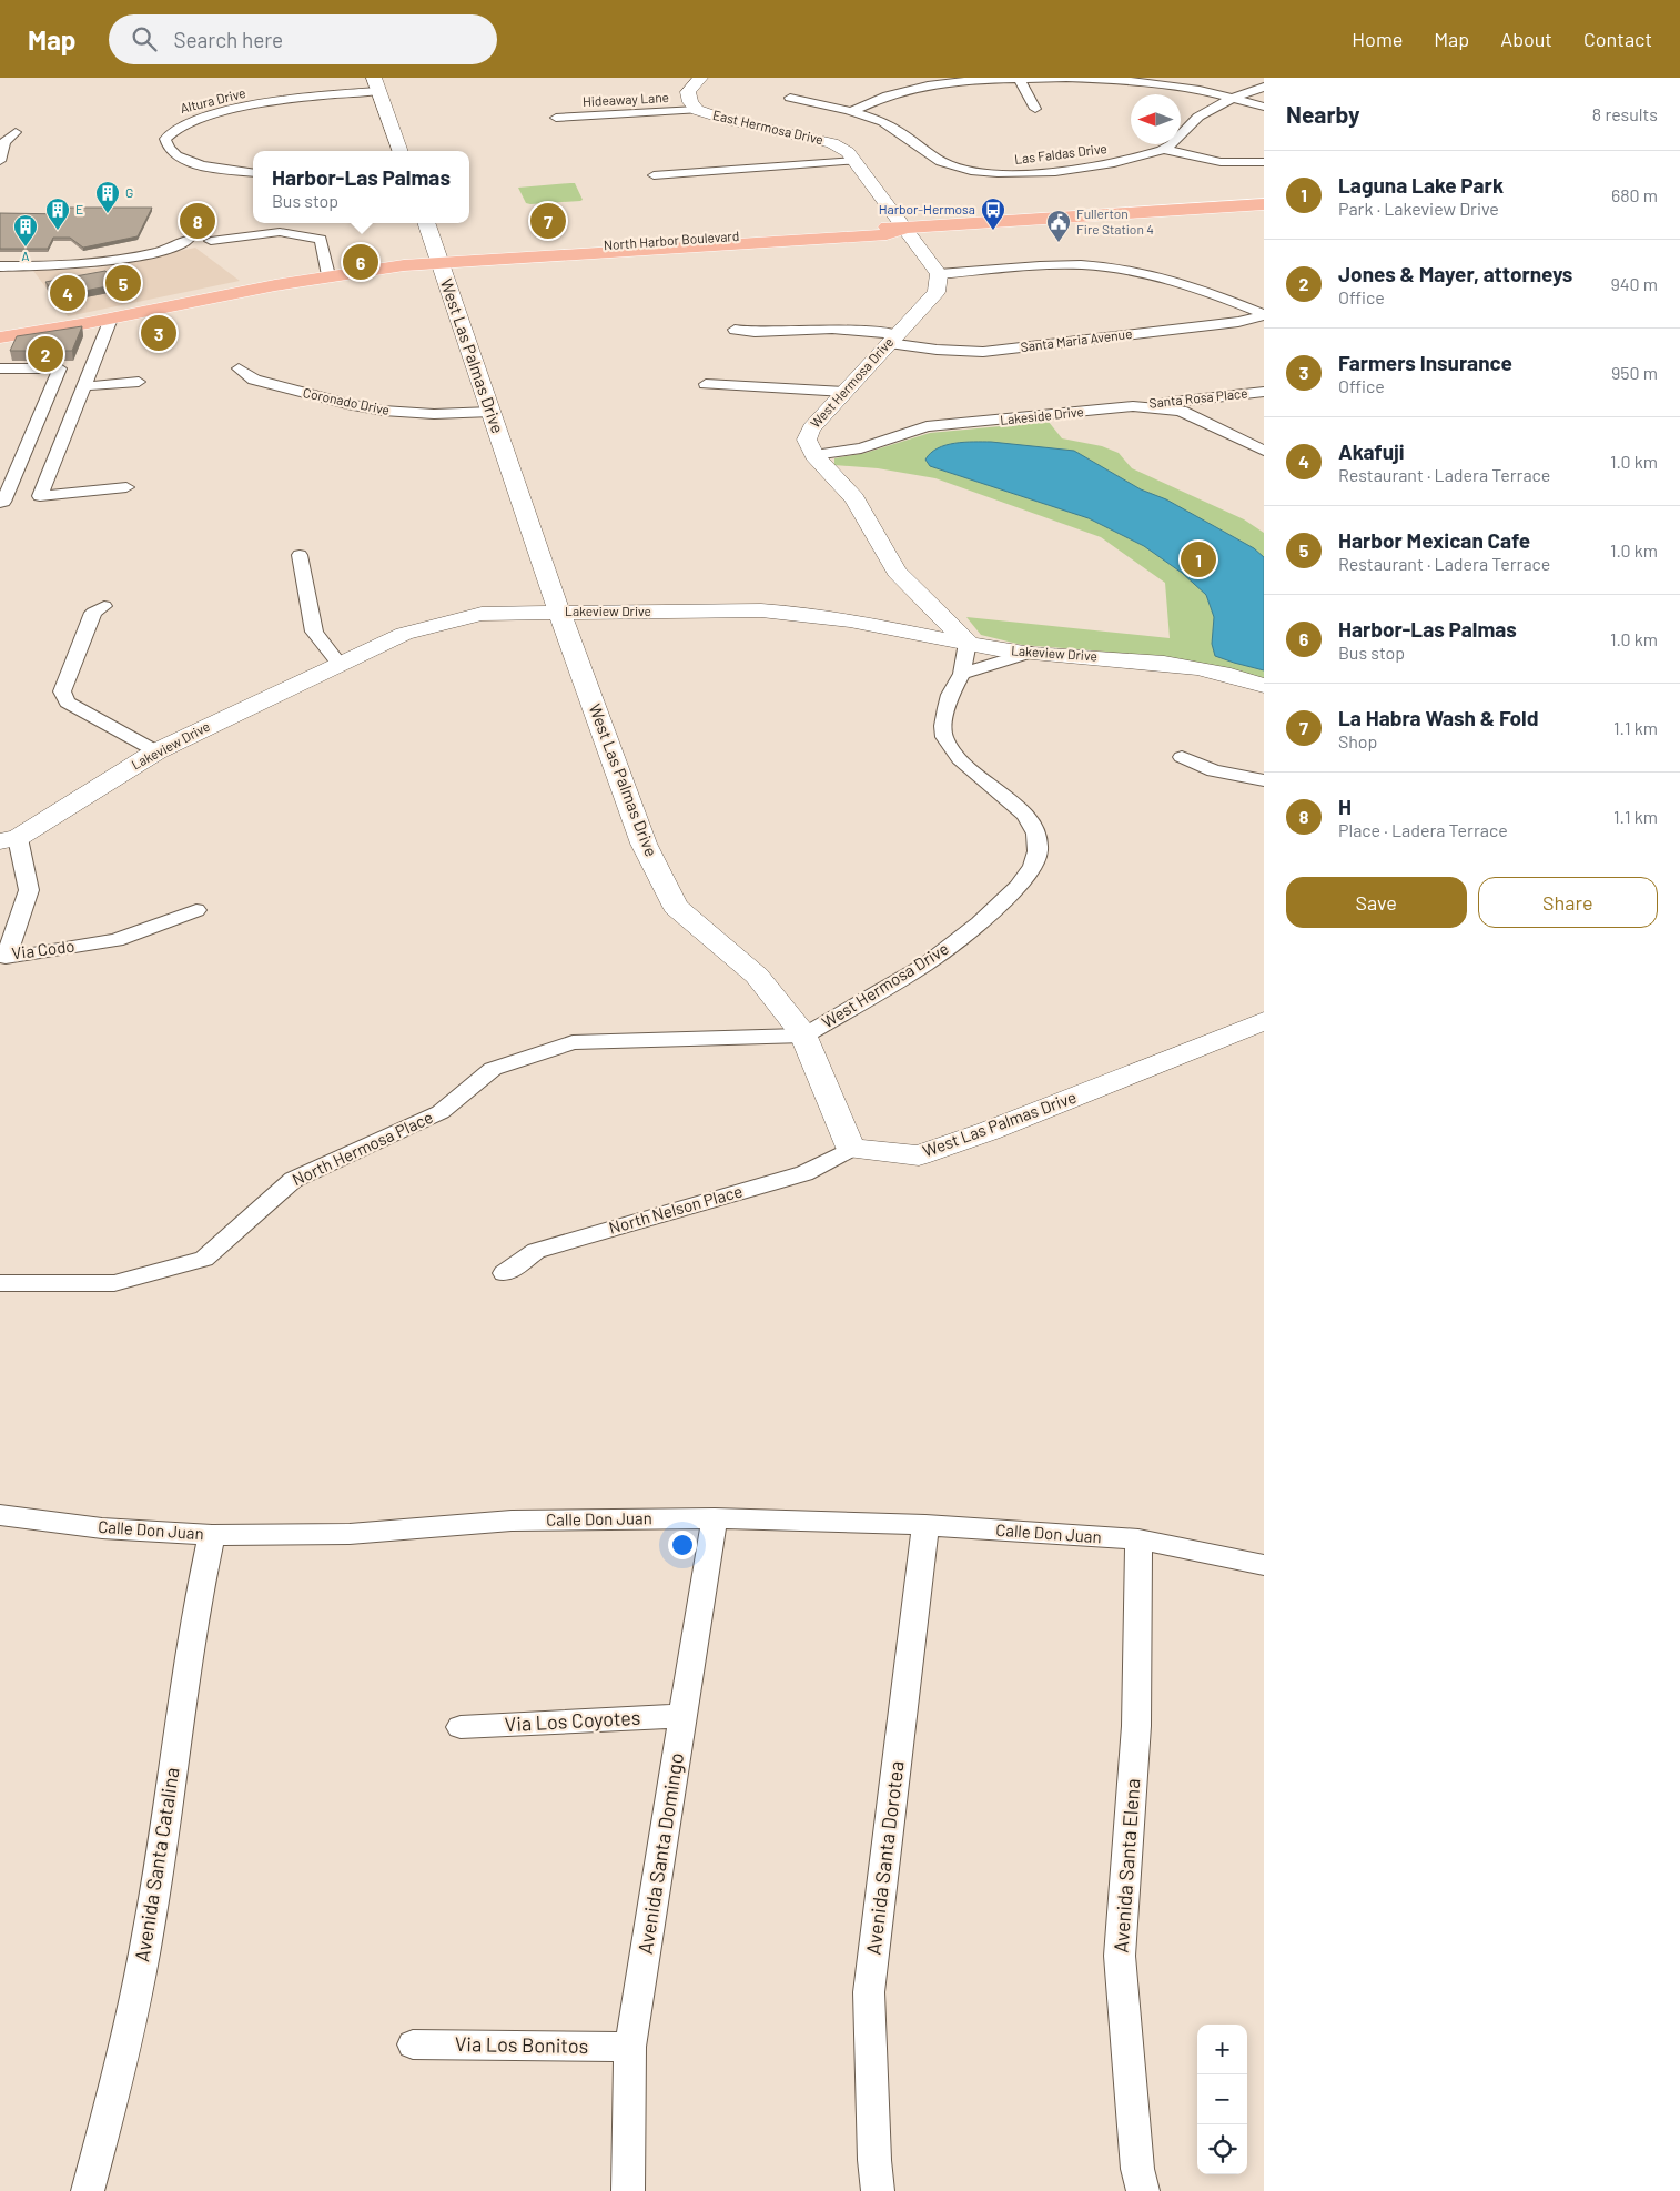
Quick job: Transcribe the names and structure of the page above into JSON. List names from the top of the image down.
{
  "streets": {
    "main road": ["North Harbor Boulevard"],
    "street": [
      "Hideaway Lane",
      "Altura Drive",
      "East Hermosa Drive",
      "Las Faldas Drive",
      "Santa Maria Avenue",
      "West Las Palmas Drive",
      "West Hermosa Drive",
      "Santa Rosa Place",
      "Coronado Drive",
      "Lakeside Drive",
      "Lakeview Drive",
      "Via Codo",
      "North Hermosa Place",
      "North Nelson Place",
      "Calle Don Juan",
      "Via Los Coyotes",
      "Avenida Santa Domingo",
      "Avenida Santa Dorotea",
      "Avenida Santa Catalina",
      "Avenida Santa Elena",
      "Via Los Bonitos"
    ]
  },
  "crossings": [
    ["Hideaway Lane", "East Hermosa Drive"],
    ["East Hermosa Drive", "North Harbor Boulevard"],
    ["North Harbor Boulevard", "West Las Palmas Drive"],
    ["Santa Maria Avenue", "West Hermosa Drive"],
    ["West Las Palmas Drive", "West Hermosa Drive"],
    ["West Las Palmas Drive", "Coronado Drive"],
    ["West Las Palmas Drive", "Lakeview Drive"],
    ["West Las Palmas Drive", "North Hermosa Place"],
    ["West Las Palmas Drive", "North Nelson Place"],
    ["West Hermosa Drive", "Lakeside Drive"],
    ["West Hermosa Drive", "Lakeview Drive"],
    ["West Hermosa Drive", "North Hermosa Place"],
    ["Santa Rosa Place", "Lakeside Drive"],
    ["Lakeview Drive", "Via Codo"],
    ["Calle Don Juan", "Avenida Santa Domingo"],
    ["Calle Don Juan", "Avenida Santa Dorotea"],
    ["Calle Don Juan", "Avenida Santa Catalina"],
    ["Calle Don Juan", "Avenida Santa Elena"],
    ["Via Los Coyotes", "Avenida Santa Domingo"],
    ["Avenida Santa Domingo", "Via Los Bonitos"]
  ],
  "places": {
    "building": ["G", "E", "A"],
    "bus stop": ["Harbor-Hermosa"],
    "public building": ["Fullerton Fire Station 4"]
  },
  "north": "left",
  "page": {
    "header": "Map",
    "search": "Search here",
    "nav": [
      "Home",
      "Map",
      "About",
      "Contact"
    ],
    "heading": ["Nearby", "8 results"],
    "list": [
      {
        "mark": "1",
        "name": "Laguna Lake Park",
        "note": "Park · Lakeview Drive",
        "value": "680 m"
      },
      {
        "mark": "2",
        "name": "Jones & Mayer, attorneys",
        "note": "Office",
        "value": "940 m"
      },
      {
        "mark": "3",
        "name": "Farmers Insurance",
        "note": "Office",
        "value": "950 m"
      },
      {
        "mark": "4",
        "name": "Akafuji",
        "note": "Restaurant · Ladera Terrace",
        "value": "1.0 km"
      },
      {
        "mark": "5",
        "name": "Harbor Mexican Cafe",
        "note": "Restaurant · Ladera Terrace",
        "value": "1.0 km"
      },
      {
        "mark": "6",
        "name": "Harbor-Las Palmas",
        "note": "Bus stop",
        "value": "1.0 km"
      },
      {
        "mark": "7",
        "name": "La Habra Wash & Fold",
        "note": "Shop",
        "value": "1.1 km"
      },
      {
        "mark": "8",
        "name": "H",
        "note": "Place · Ladera Terrace",
        "value": "1.1 km"
      }
    ],
    "popup": ["Harbor-Las Palmas", "Bus stop"],
    "pins": [
      "7",
      "8",
      "6",
      "5",
      "4",
      "3",
      "2",
      "1"
    ],
    "buttons": ["Save", "Share"],
    "map_buttons": ["+", "−"]
  }
}
